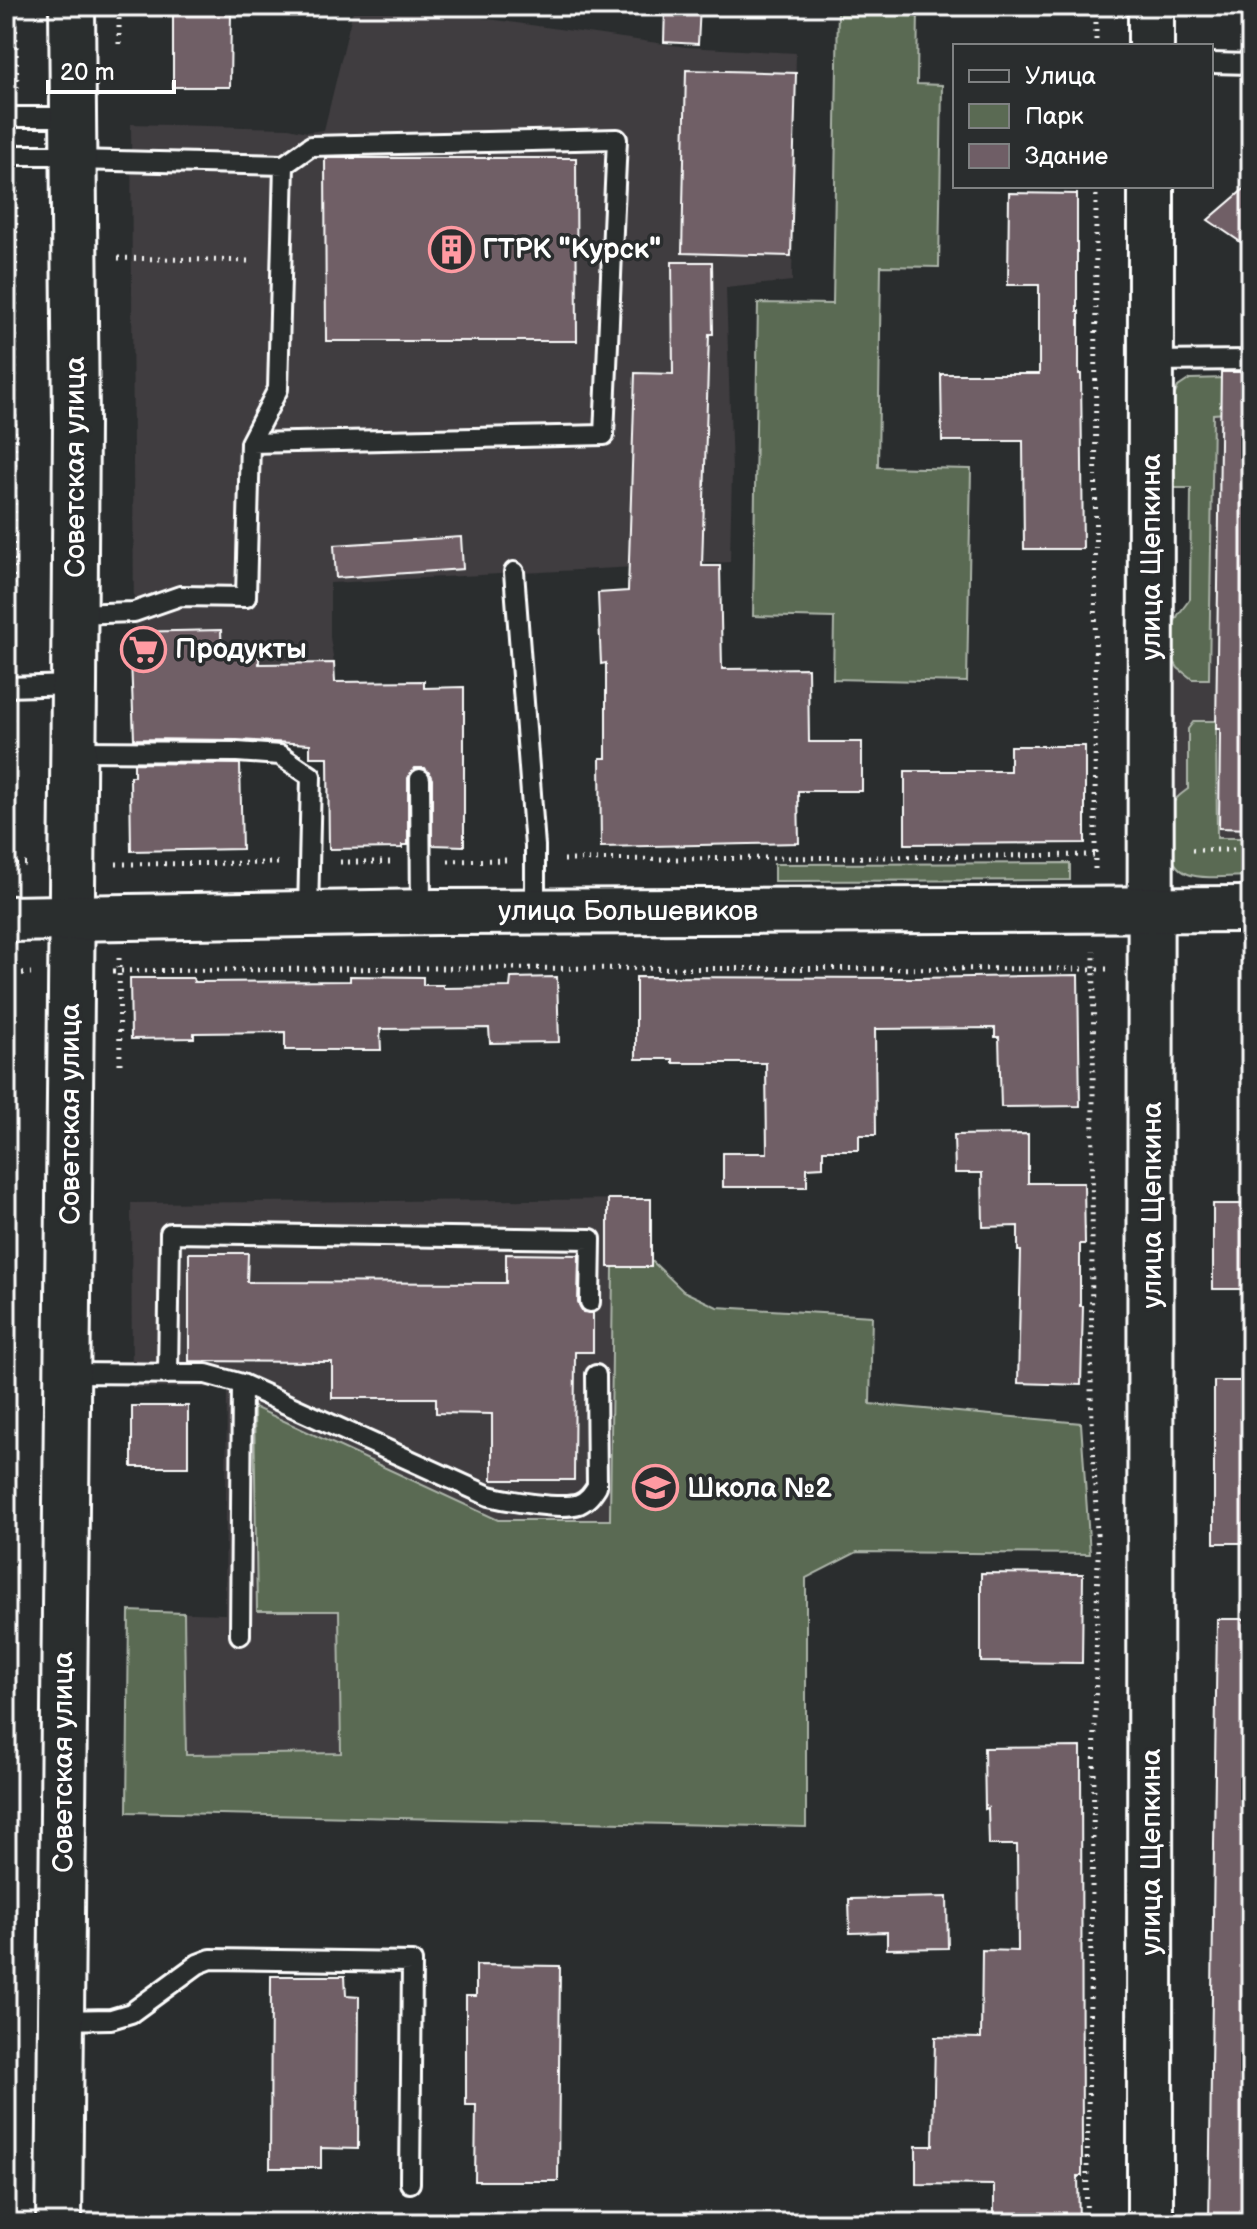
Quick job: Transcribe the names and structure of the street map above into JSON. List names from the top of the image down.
{
  "streets": {
    "street": ["Советская улица", "улица Щепкина", "улица Большевиков"]
  },
  "crossings": [
    ["Советская улица", "улица Большевиков"],
    ["улица Щепкина", "улица Большевиков"]
  ],
  "places": {
    "building": ["ГТРК \"Курск\""],
    "supermarket": ["Продукты"],
    "school or university": ["Школа №2"]
  },
  "legend": ["Улица", "Парк", "Здание"],
  "scale_bar": "20 m"
}
